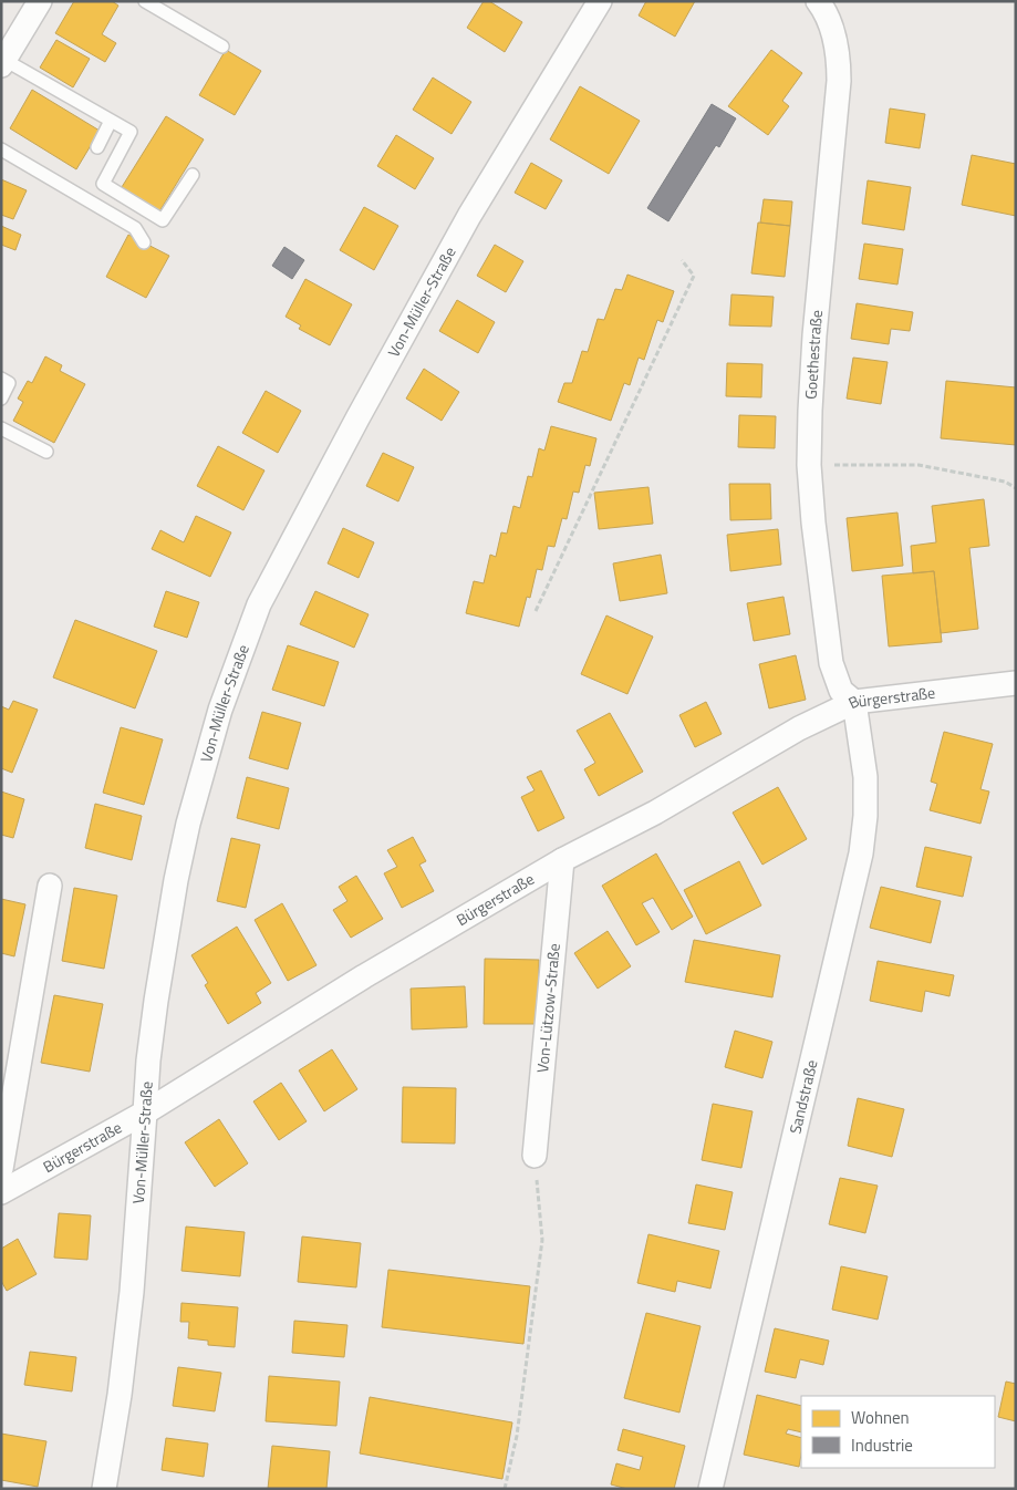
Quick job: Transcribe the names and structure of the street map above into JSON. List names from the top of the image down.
{
  "streets": {
    "street": [
      "Von-Müller-Straße",
      "Goethestraße",
      "Bürgerstraße",
      "Von-Lützow-Straße",
      "Sandstraße"
    ]
  },
  "crossings": [
    ["Von-Müller-Straße", "Bürgerstraße"],
    ["Goethestraße", "Bürgerstraße"],
    ["Goethestraße", "Sandstraße"],
    ["Bürgerstraße", "Von-Lützow-Straße"],
    ["Bürgerstraße", "Sandstraße"]
  ],
  "legend": ["Wohnen", "Industrie"]
}
